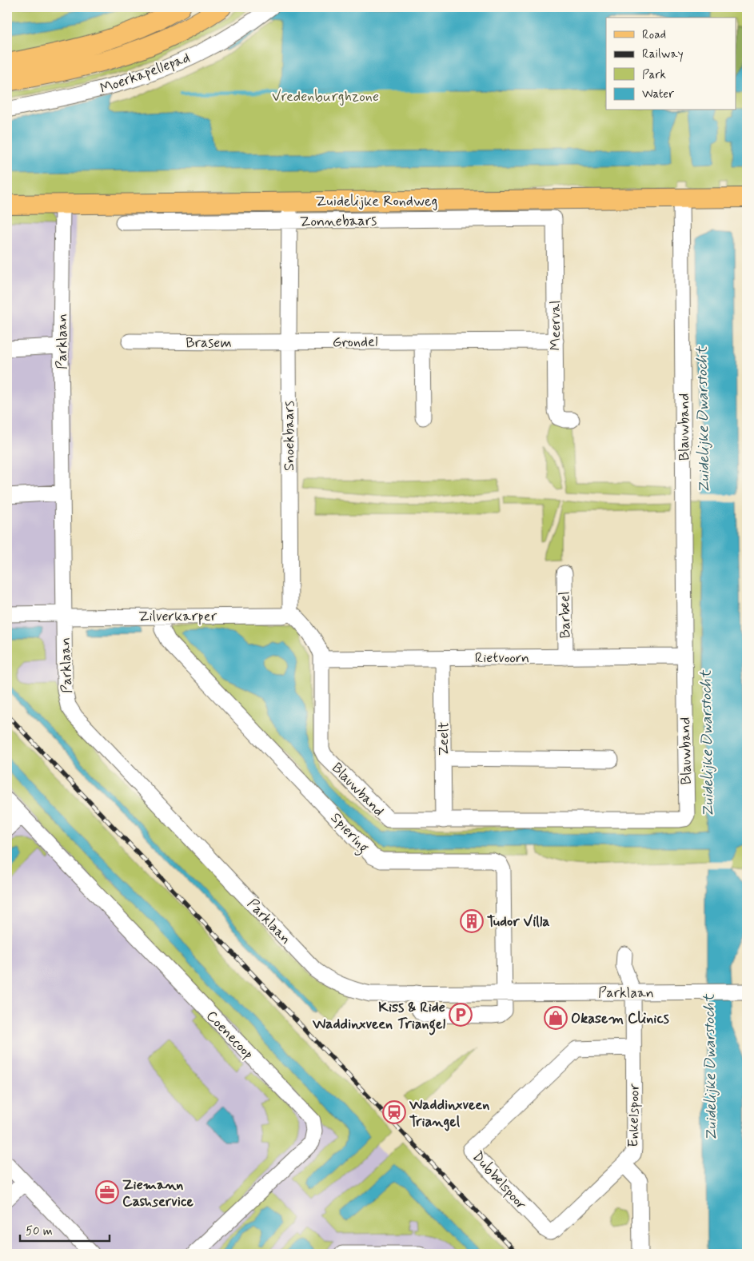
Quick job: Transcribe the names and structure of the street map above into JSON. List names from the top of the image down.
{
  "streets": {
    "main road": ["Zuidelijke Rondweg"],
    "street": [
      "Moerkapellepad",
      "Zonnebaars",
      "Meerval",
      "Parklaan",
      "Grondel",
      "Brasem",
      "Blauwband",
      "Snoekbaars",
      "Barbeel",
      "Zilverkarper",
      "Rietvoorn",
      "Zeelt",
      "Spiering",
      "Coenecoop",
      "Enkelspoor",
      "Dubbelspoor"
    ]
  },
  "crossings": [
    ["Zuidelijke Rondweg", "Parklaan"],
    ["Zuidelijke Rondweg", "Blauwband"],
    ["Zuidelijke Rondweg", "Snoekbaars"],
    ["Zonnebaars", "Meerval"],
    ["Zonnebaars", "Snoekbaars"],
    ["Meerval", "Grondel"],
    ["Parklaan", "Zilverkarper"],
    ["Parklaan", "Spiering"],
    ["Parklaan", "Enkelspoor"],
    ["Grondel", "Brasem"],
    ["Grondel", "Snoekbaars"],
    ["Brasem", "Snoekbaars"],
    ["Blauwband", "Rietvoorn"],
    ["Blauwband", "Zeelt"],
    ["Snoekbaars", "Zilverkarper"],
    ["Barbeel", "Rietvoorn"],
    ["Zilverkarper", "Spiering"],
    ["Rietvoorn", "Zeelt"],
    ["Enkelspoor", "Dubbelspoor"]
  ],
  "water": ["Zuidelijke Dwarstocht"],
  "parks": ["Vredenburghzone"],
  "places": {
    "building": ["Tudor Villa"],
    "parking": ["Kiss & Ride Waddinxveen Triangel"],
    "shop": ["Okasem Clinics"],
    "station": ["Waddinxveen Triangel"],
    "office": ["Ziemann Cashservice"]
  },
  "legend": [
    "Road",
    "Railway",
    "Park",
    "Water"
  ],
  "scale_bar": "50 m"
}
